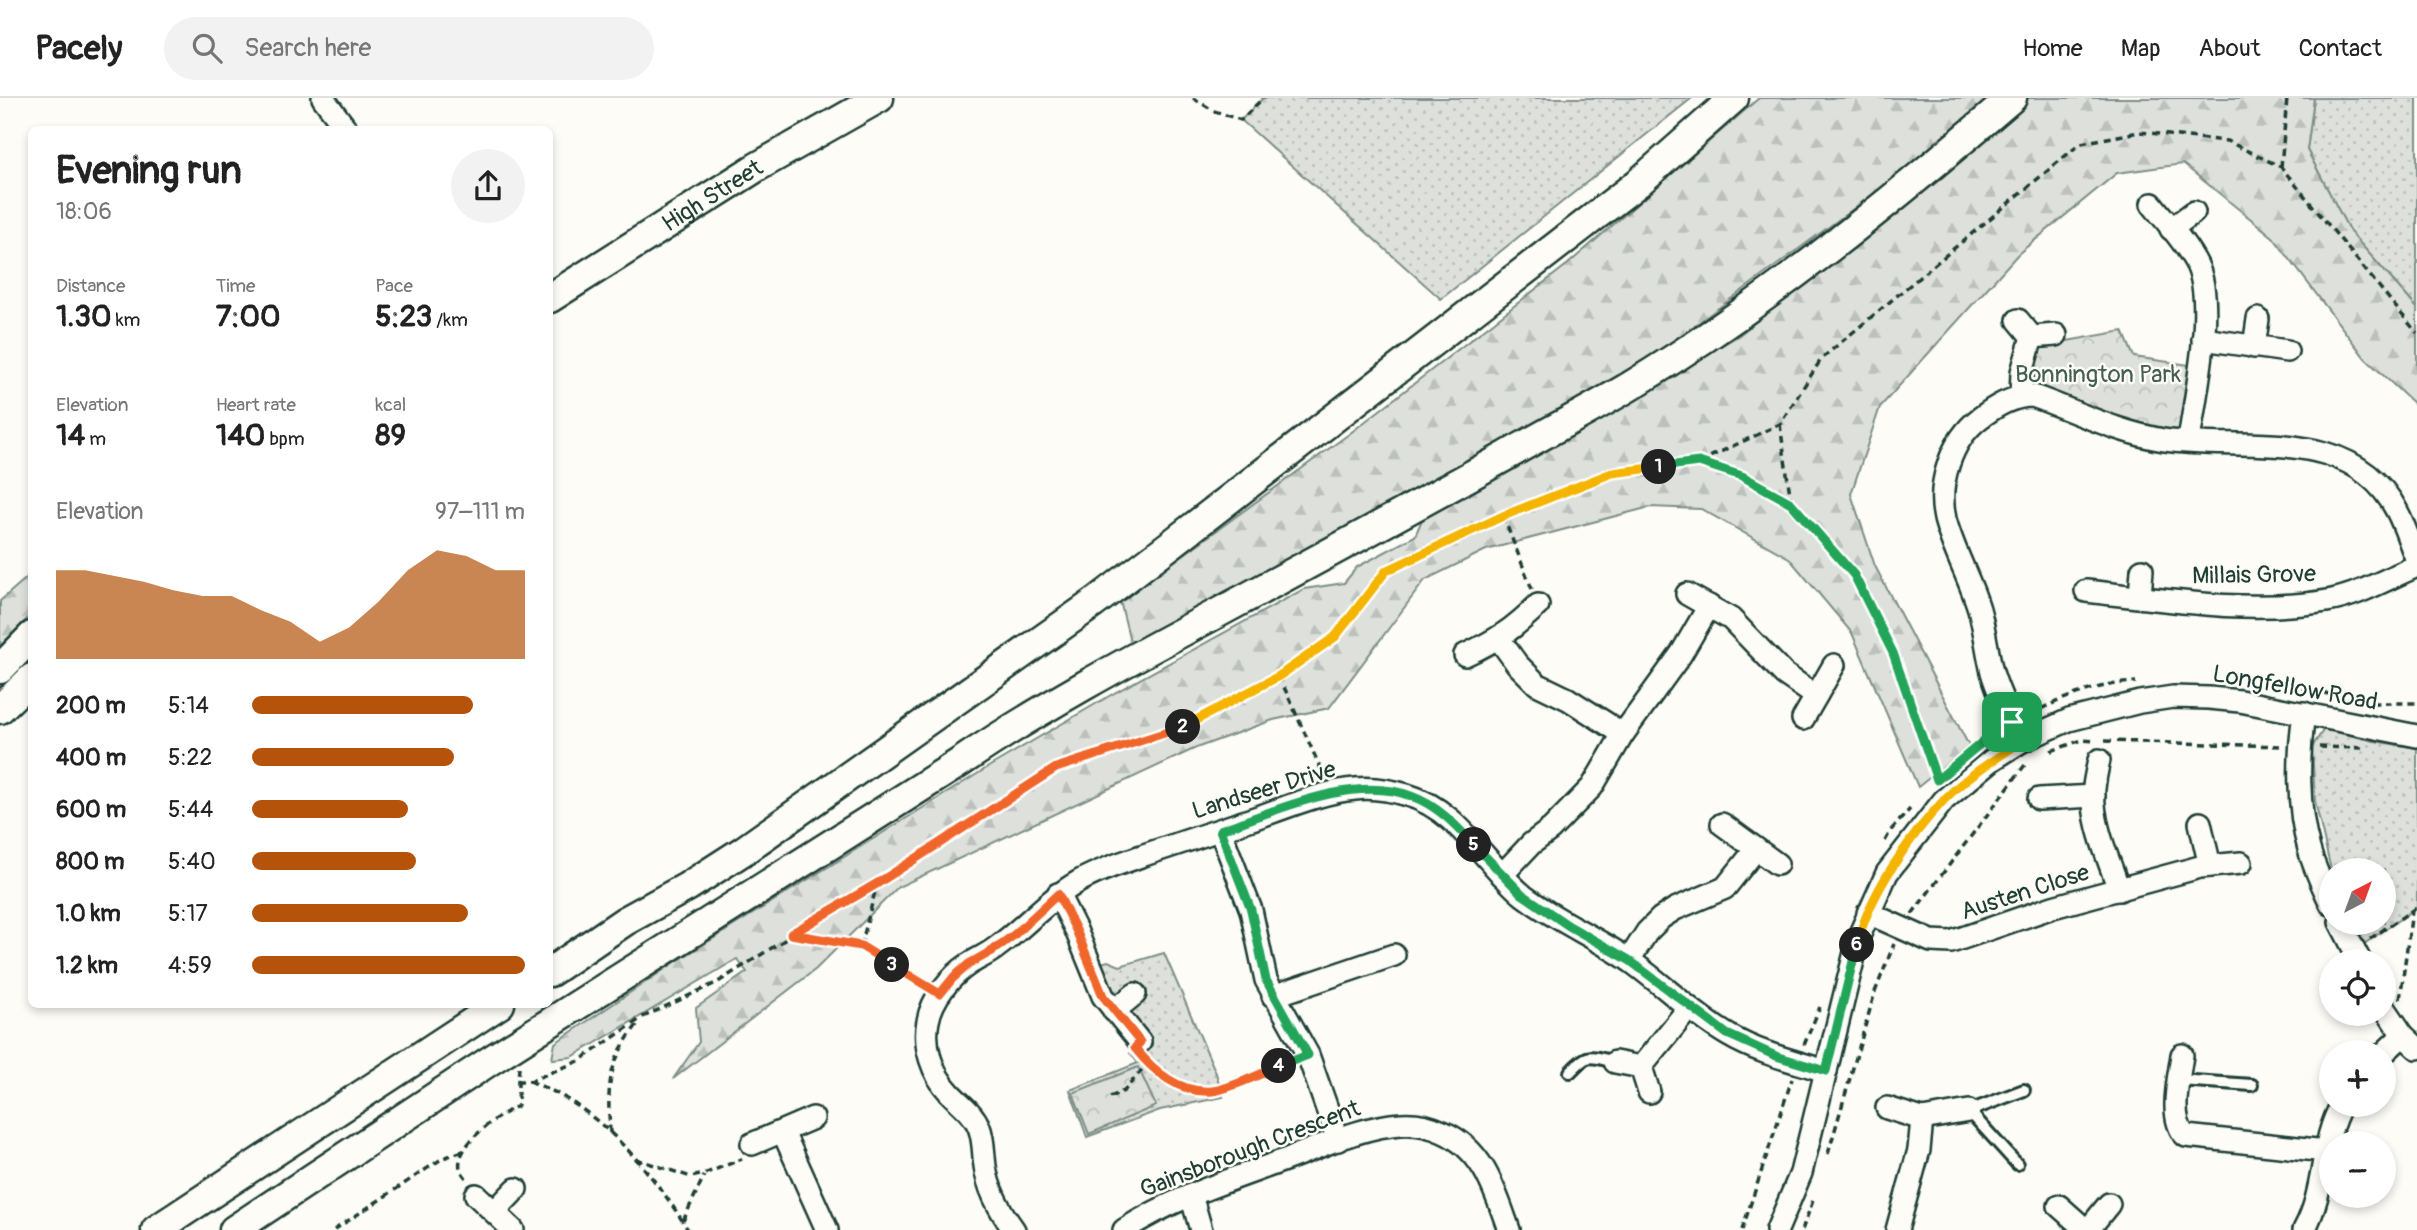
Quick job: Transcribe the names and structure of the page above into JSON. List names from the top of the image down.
{
  "streets": {
    "street": [
      "High Street",
      "Millais Grove",
      "Longfellow Road",
      "Landseer Drive",
      "Austen Close",
      "Gainsborough Crescent"
    ]
  },
  "crossings": [
    ["Longfellow Road", "Landseer Drive"],
    ["Longfellow Road", "Austen Close"]
  ],
  "parks": ["Bonnington Park"],
  "north": "top right",
  "page": {
    "header": "Pacely",
    "search": "Search here",
    "nav": [
      "Home",
      "Map",
      "About",
      "Contact"
    ],
    "heading": ["Evening run", "18:06"],
    "stats": [
      ["Distance", "1.30 km"],
      ["Time", "7:00"],
      ["Pace", "5:23 /km"],
      ["Elevation", "14 m"],
      ["Heart rate", "140 bpm"],
      ["kcal", "89"]
    ],
    "pins": [
      "1",
      "2",
      "5",
      "6",
      "3",
      "4"
    ],
    "chart": ["Elevation", "97–111 m"],
    "list": [
      {
        "name": "200 m",
        "note": "5:14"
      },
      {
        "name": "400 m",
        "note": "5:22"
      },
      {
        "name": "600 m",
        "note": "5:44"
      },
      {
        "name": "800 m",
        "note": "5:40"
      },
      {
        "name": "1.0 km",
        "note": "5:17"
      },
      {
        "name": "1.2 km",
        "note": "4:59"
      }
    ],
    "map_buttons": ["+", "−"]
  }
}
